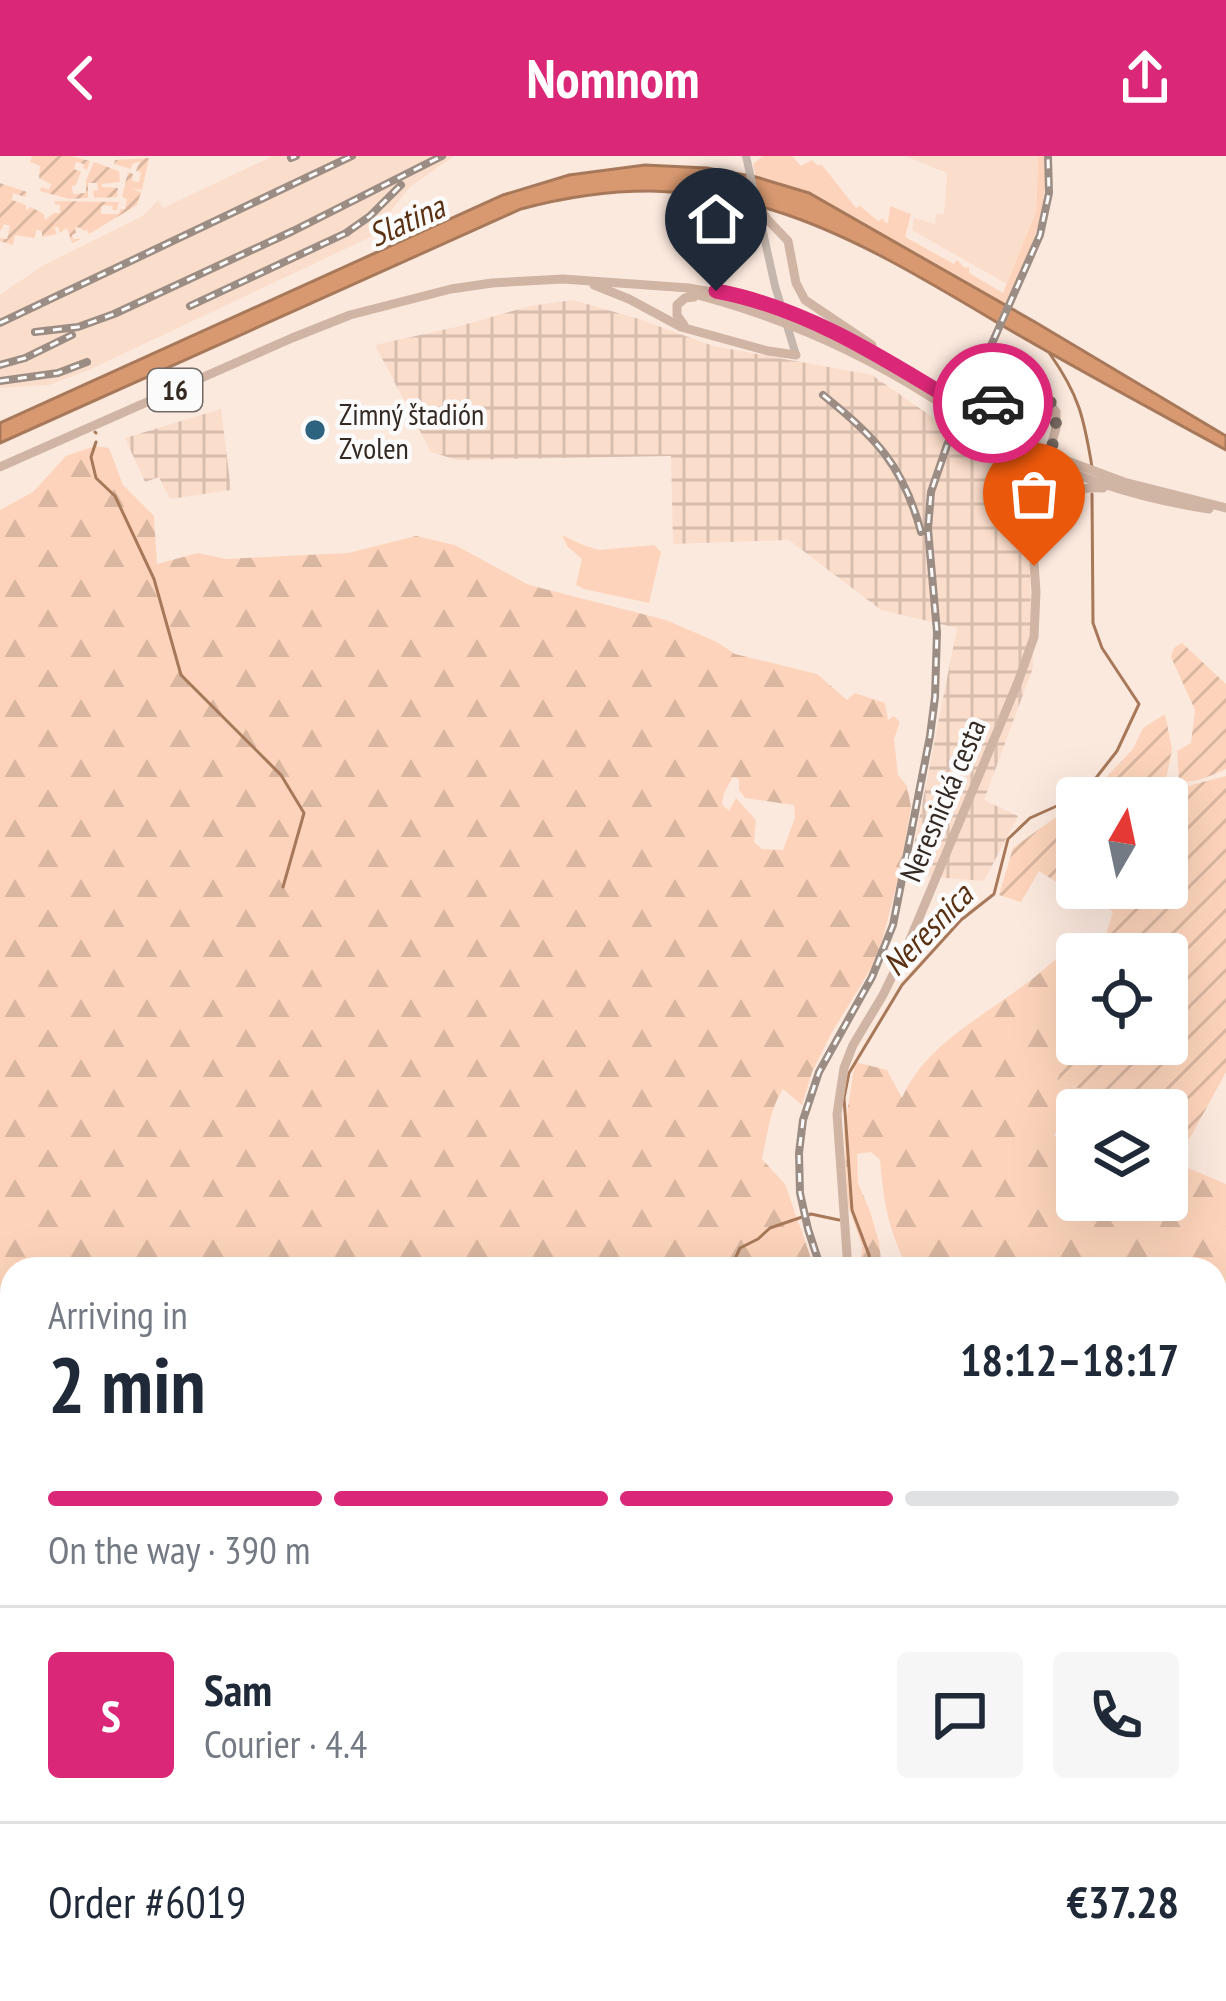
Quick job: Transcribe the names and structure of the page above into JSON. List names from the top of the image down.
{
  "streets": {
    "main road": ["16", "Neresnická cesta"]
  },
  "water": ["Slatina", "Neresnica"],
  "places": ["Zimný štadión Zvolen"],
  "north": "top",
  "page": {
    "header": "Nomnom",
    "heading": ["2 min", "Arriving in", "18:12–18:17"],
    "panel": [
      "Sam",
      "Courier · 4.4",
      "Order #6019",
      "€37.28"
    ],
    "bar": "On the way · 390 m",
    "round": "S"
  }
}
